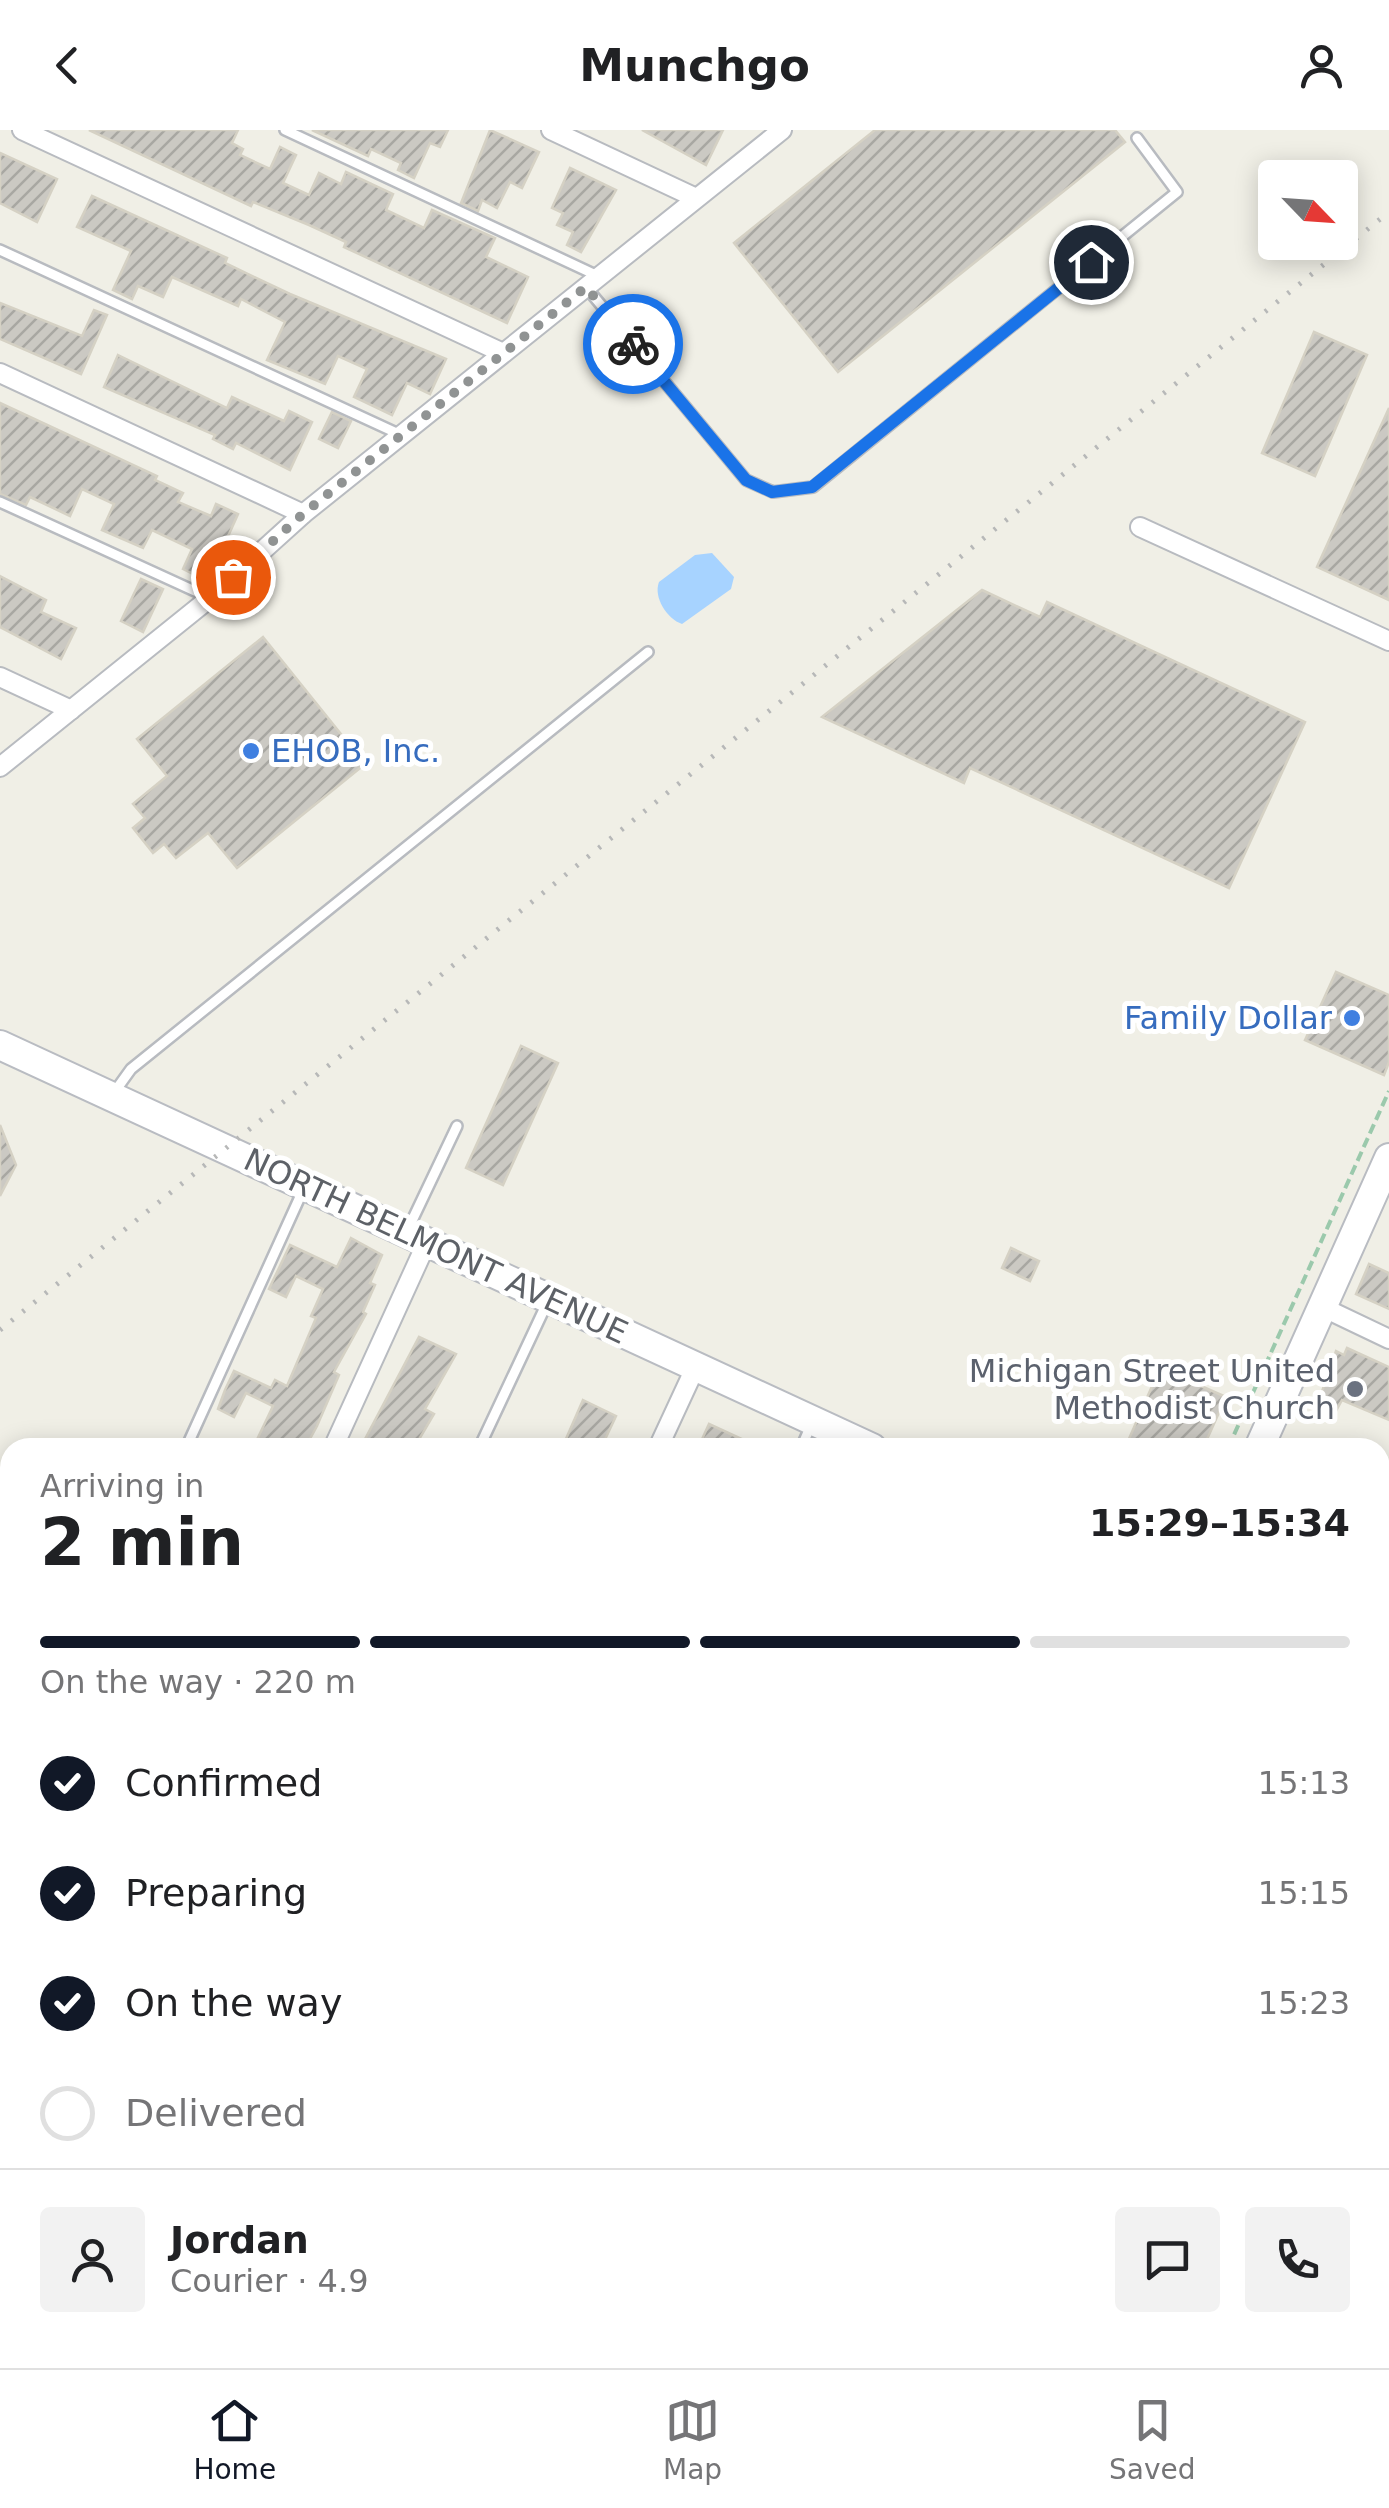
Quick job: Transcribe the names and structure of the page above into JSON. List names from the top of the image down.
{
  "streets": {
    "main road": ["NORTH BELMONT AVENUE"]
  },
  "places": ["EHOB, Inc.", "Family Dollar", "Michigan Street United Methodist Church"],
  "north": "bottom right",
  "page": {
    "header": "Munchgo",
    "heading": ["2 min", "Arriving in", "15:29–15:34"],
    "panel": ["Jordan", "Courier · 4.9"],
    "bar": "On the way · 220 m",
    "list": [
      ["Confirmed", "15:13"],
      ["Preparing", "15:15"],
      ["On the way", "15:23"],
      "Delivered"
    ],
    "tabs": ["Home", "Map", "Saved"]
  }
}
